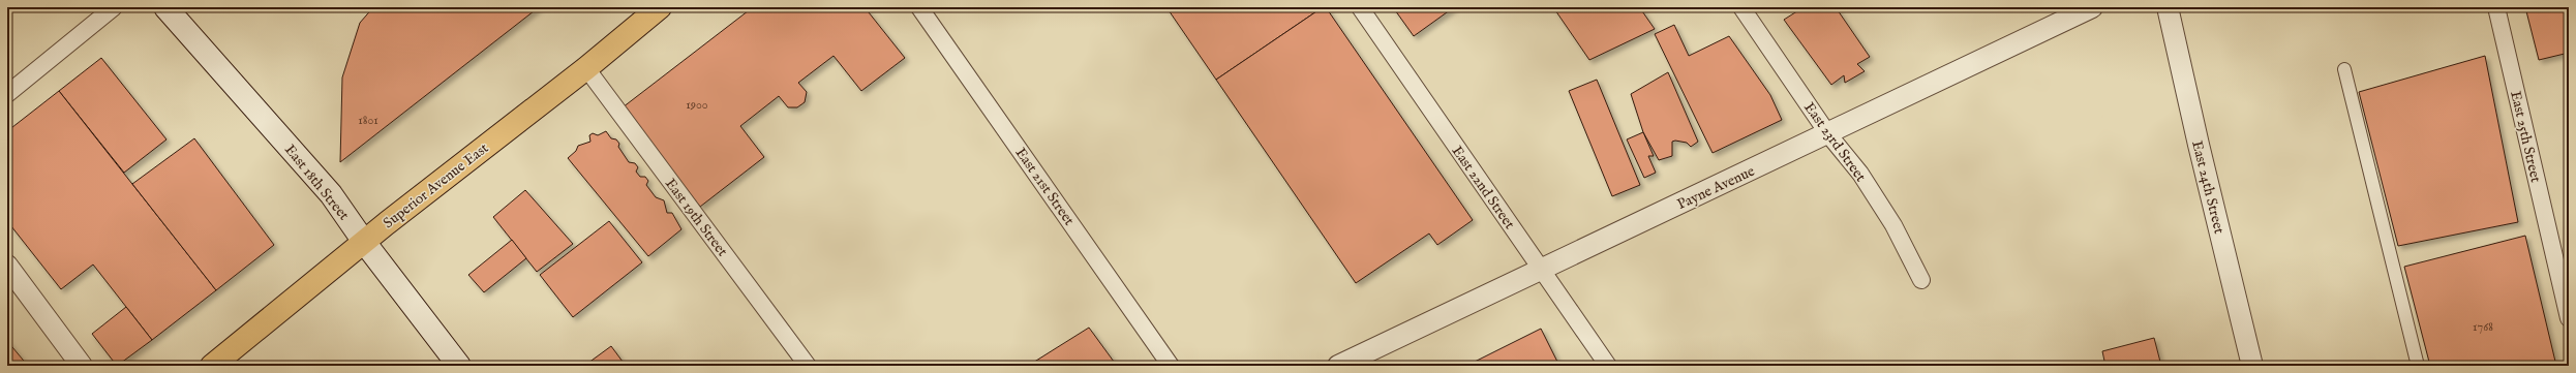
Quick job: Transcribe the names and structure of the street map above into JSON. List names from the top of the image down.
{
  "streets": {
    "main road": ["East 18th Street", "Superior Avenue East"],
    "street": [
      "East 25th Street",
      "East 23rd Street",
      "East 21st Street",
      "East 22nd Street",
      "Payne Avenue",
      "East 24th Street",
      "East 19th Street"
    ]
  },
  "crossings": [
    ["East 23rd Street", "Payne Avenue"],
    ["East 18th Street", "Superior Avenue East"],
    ["Superior Avenue East", "East 19th Street"],
    ["East 22nd Street", "Payne Avenue"]
  ],
  "house_numbers": ["1900", "1801", "1768"]
}
